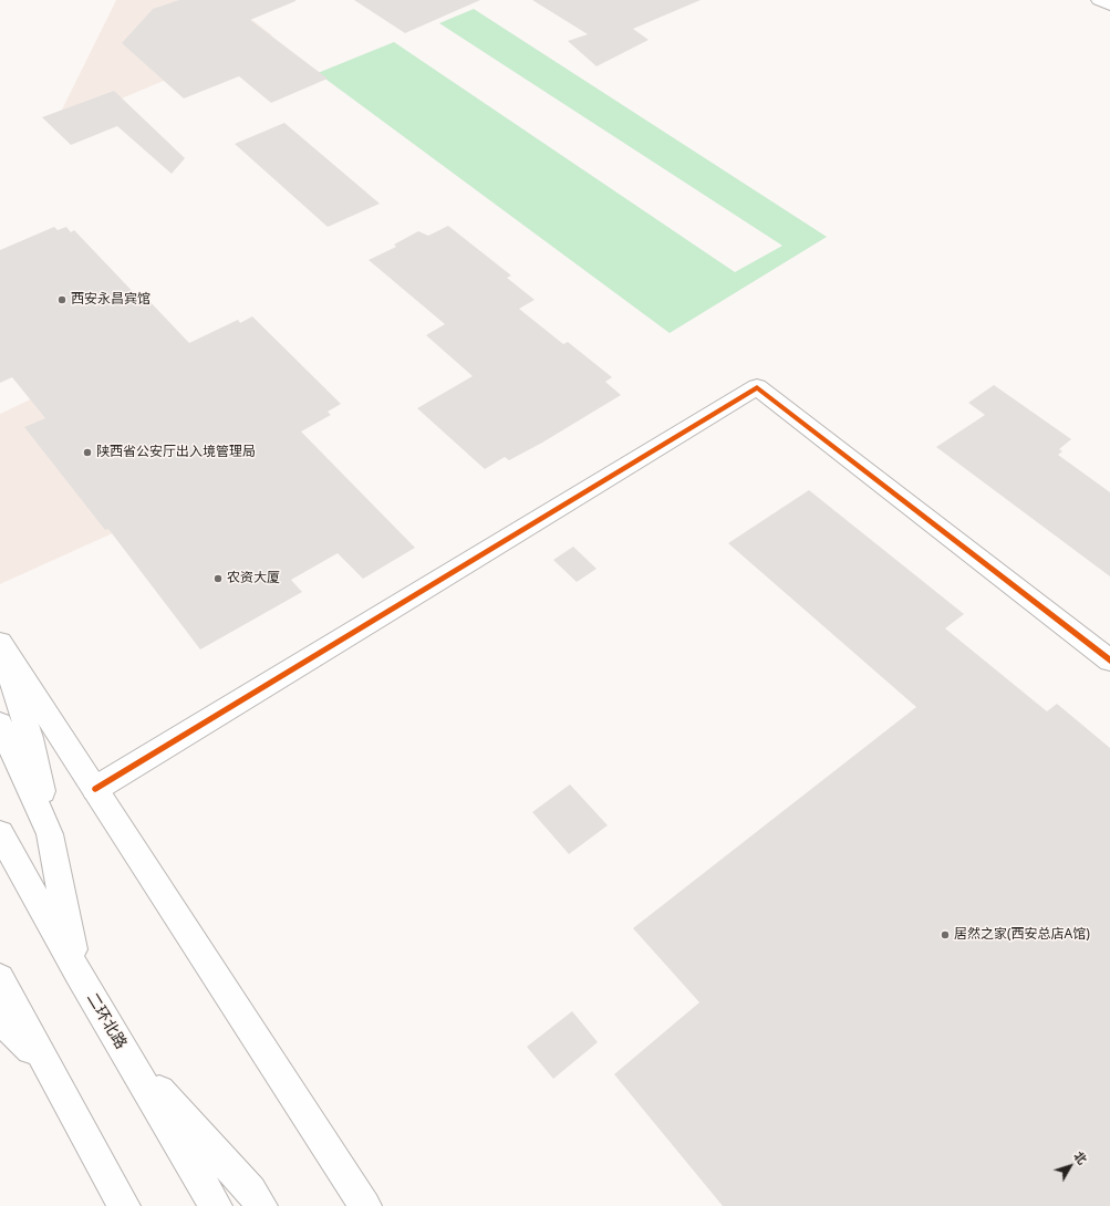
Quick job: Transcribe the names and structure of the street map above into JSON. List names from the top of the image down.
{
  "streets": {
    "main road": ["二环北路"]
  },
  "places": [
    "西安永昌宾馆",
    "陕西省公安厅出入境管理局",
    "农资大厦",
    "居然之家(西安总店A馆)"
  ],
  "north": "top right"
}
